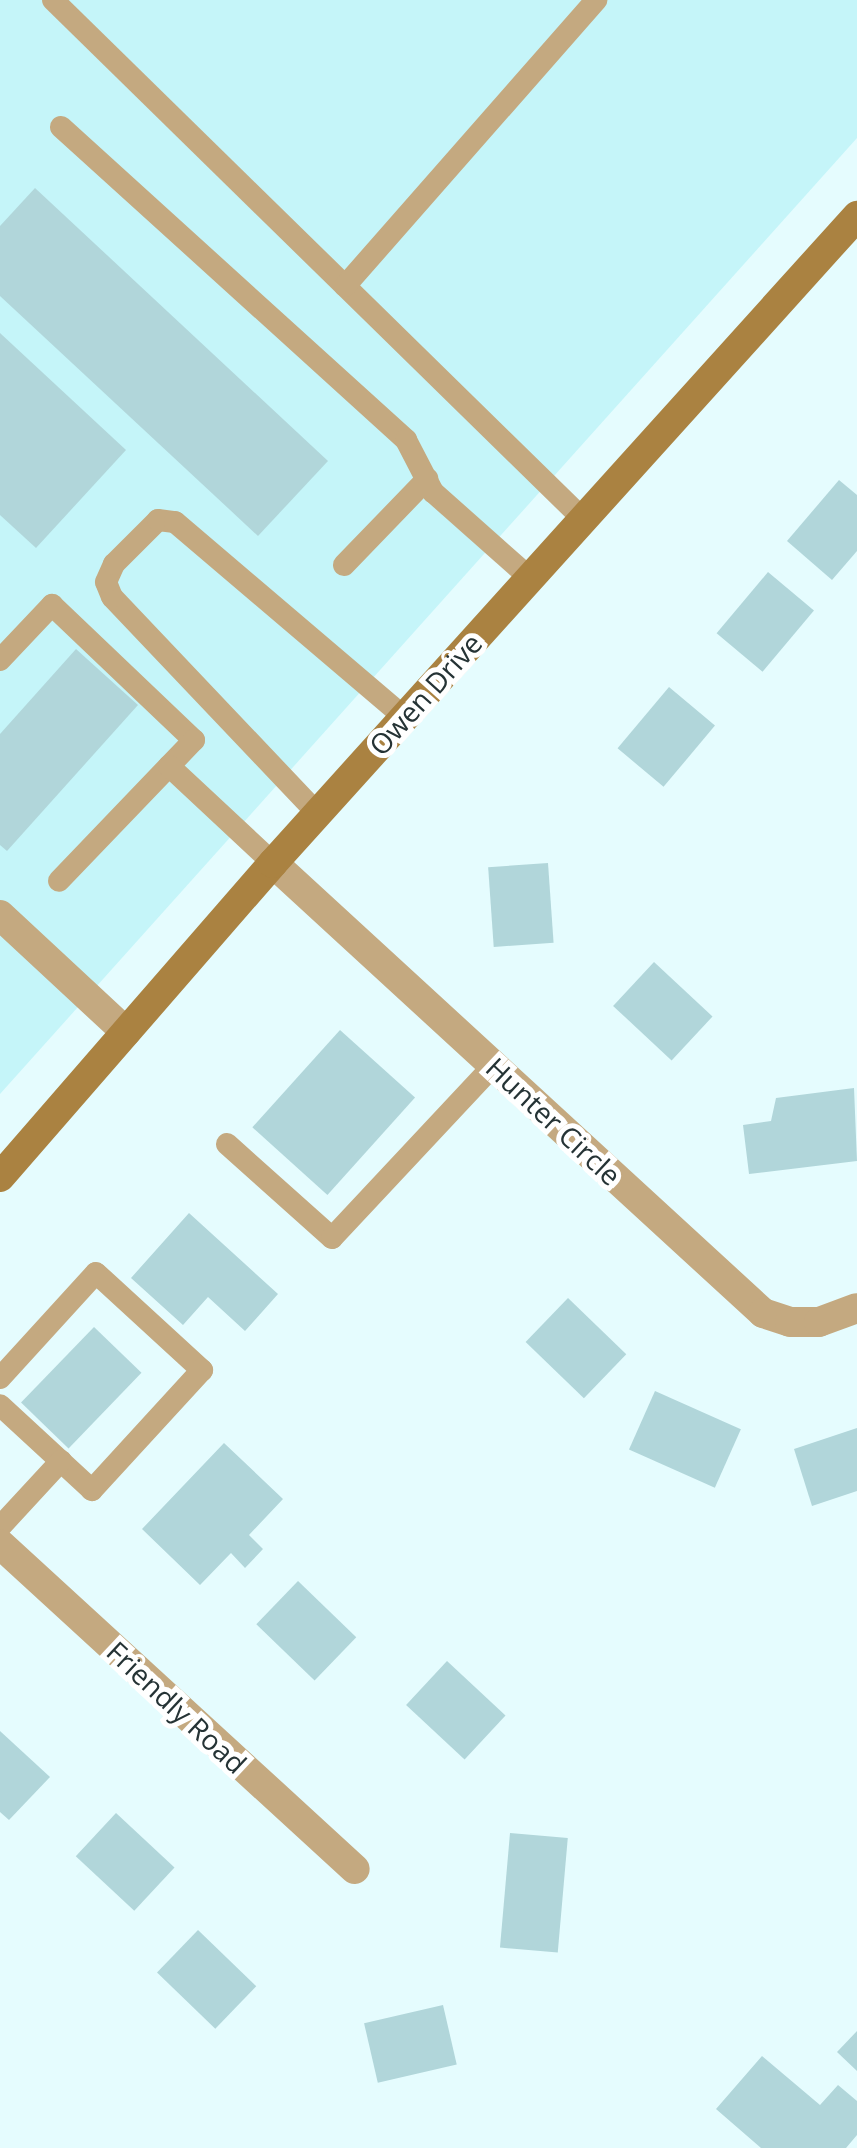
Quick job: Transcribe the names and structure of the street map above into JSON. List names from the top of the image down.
{
  "streets": {
    "main road": ["Owen Drive"],
    "street": ["Hunter Circle", "Friendly Road"]
  },
  "crossings": [
    ["Owen Drive", "Hunter Circle"]
  ]
}
